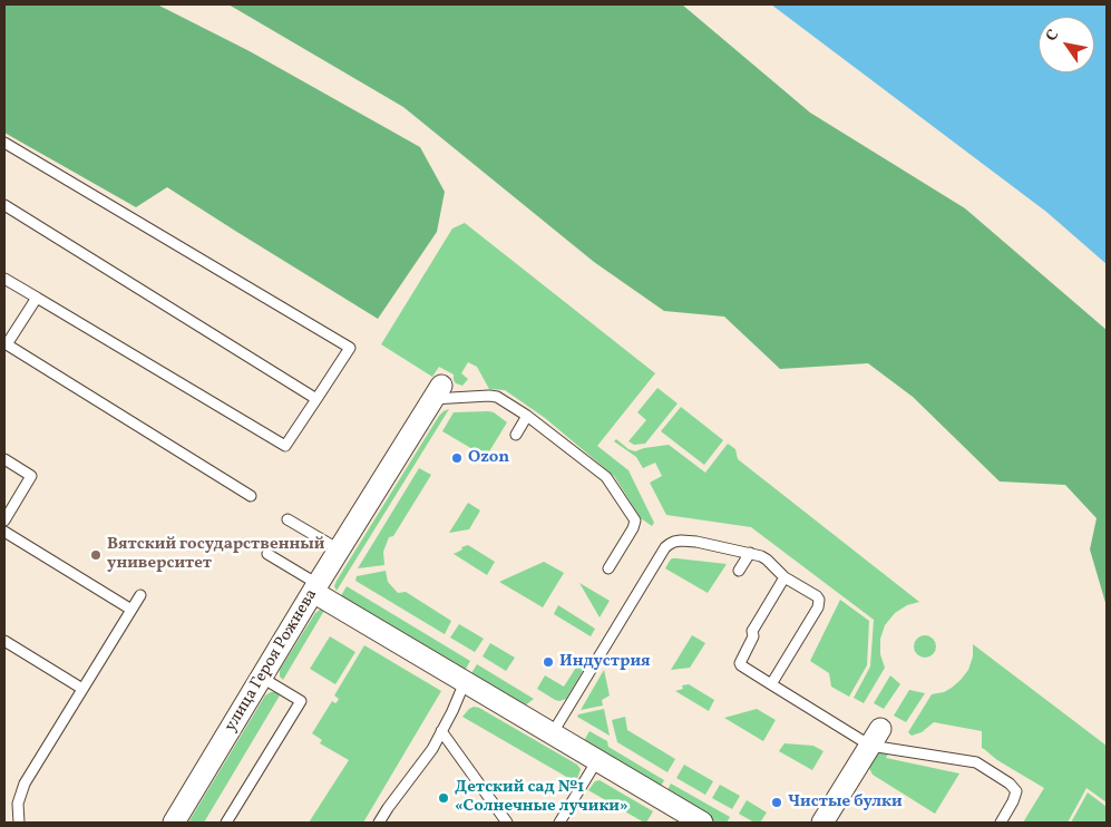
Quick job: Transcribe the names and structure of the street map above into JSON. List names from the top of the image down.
{
  "streets": {
    "street": ["улица Героя Рожнева"]
  },
  "places": [
    "Ozon",
    "Вятский государственный университет",
    "Индустрия",
    "Детский сад №1 «Солнечные лучики»",
    "Чистые булки"
  ],
  "north": "top left"
}
